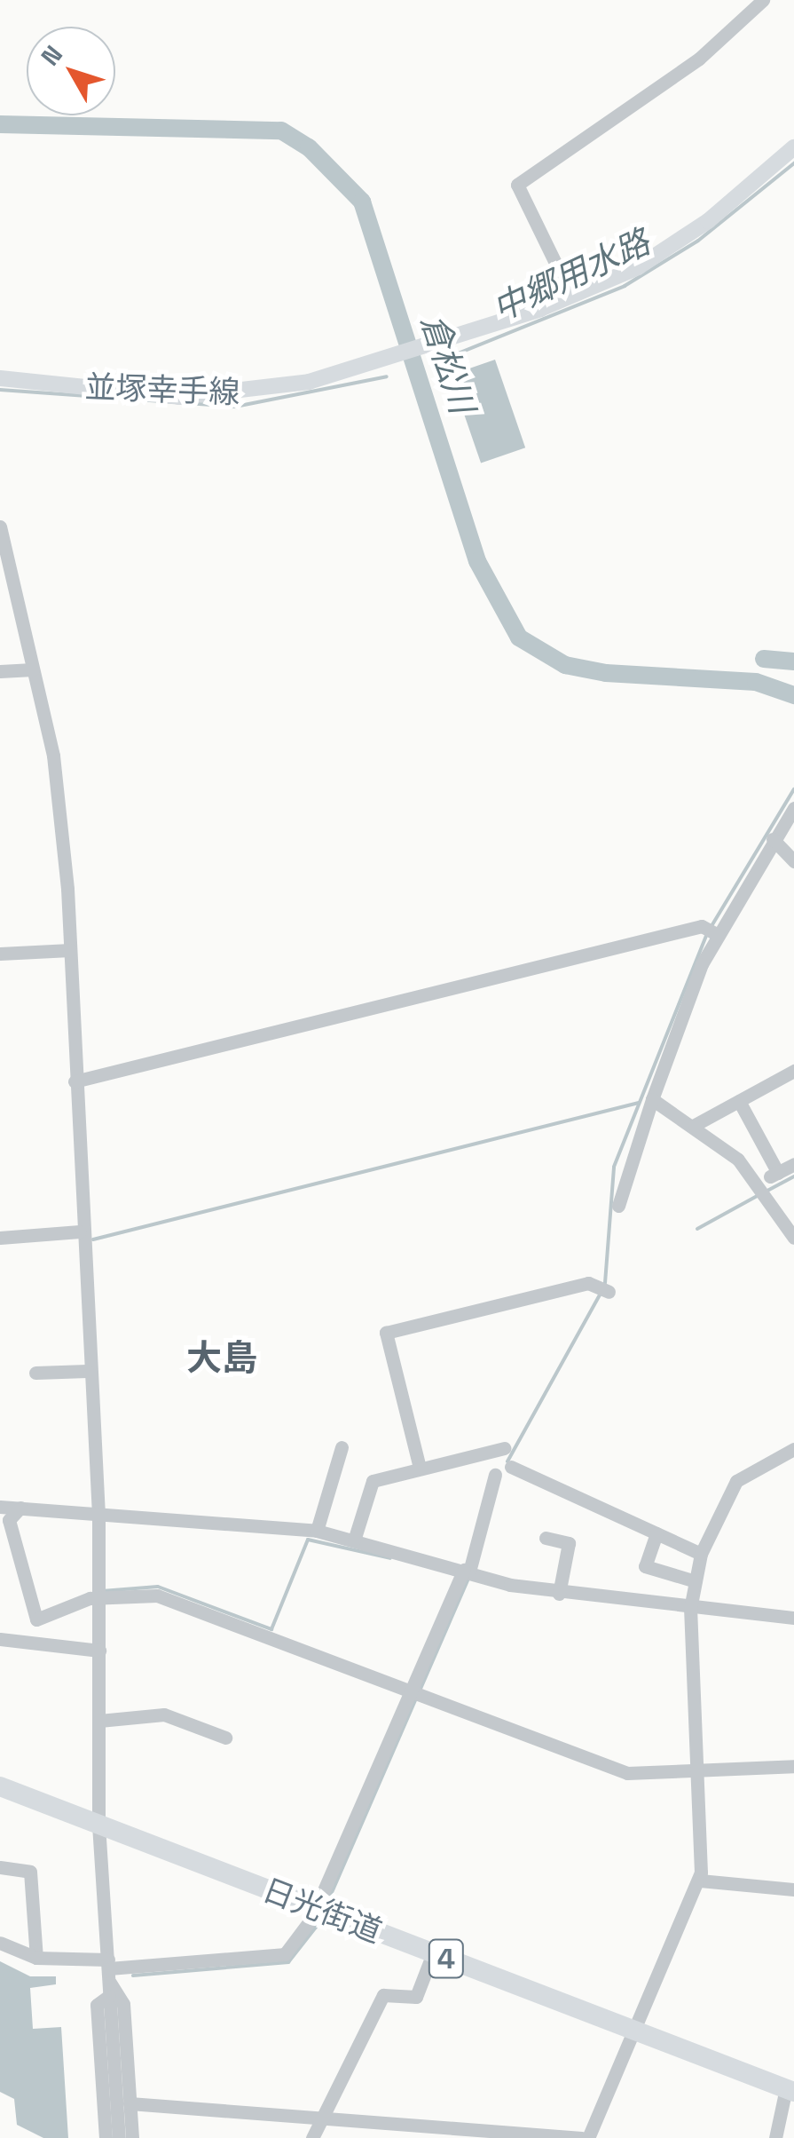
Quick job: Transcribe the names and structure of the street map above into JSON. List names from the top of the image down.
{
  "streets": {
    "highway": ["日光街道", "4"],
    "main road": ["並塚幸手線"]
  },
  "districts": ["大島"],
  "water": ["中郷用水路", "倉松川"],
  "north": "top left"
}
